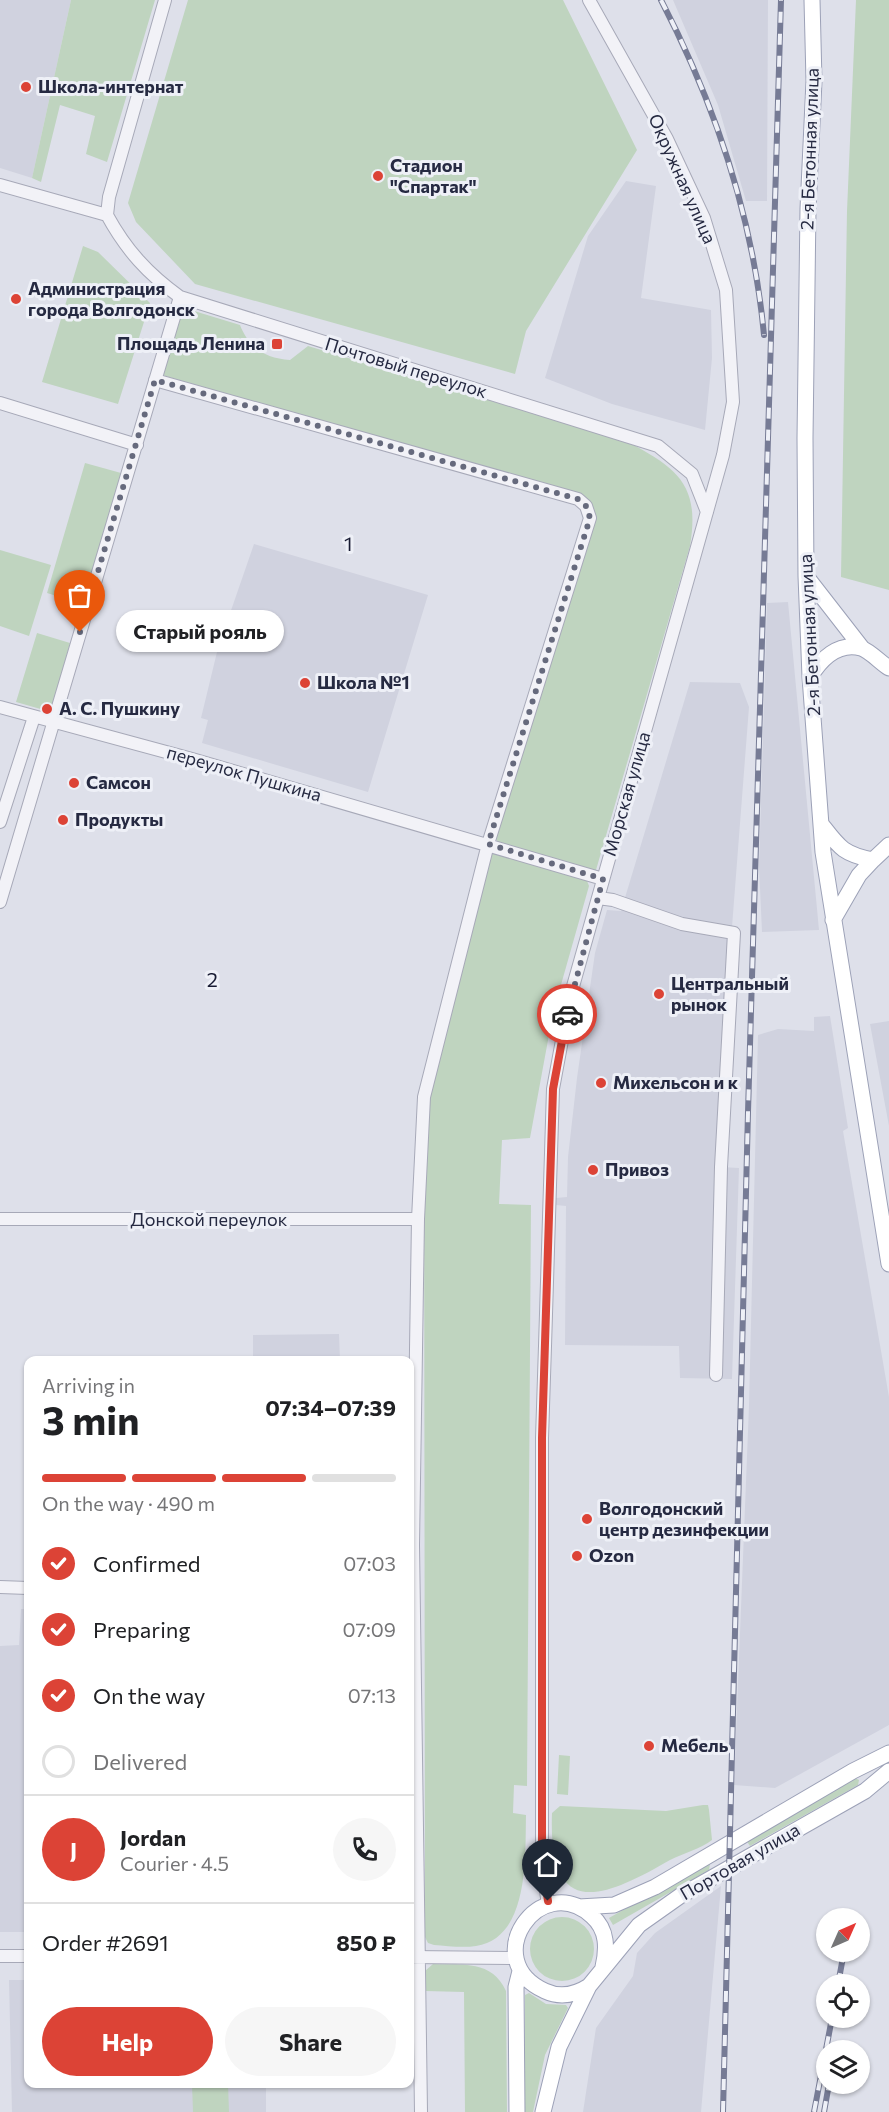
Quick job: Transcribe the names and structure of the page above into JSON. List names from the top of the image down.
{
  "streets": {
    "main road": ["2-я Бетонная улица", "Портовая улица"],
    "street": [
      "Окружная улица",
      "Почтовый переулок",
      "переулок Пушкина",
      "Морская улица",
      "Донской переулок"
    ]
  },
  "crossings": [
    ["Окружная улица", "Почтовый переулок"],
    ["Окружная улица", "Морская улица"],
    ["Почтовый переулок", "Морская улица"],
    ["переулок Пушкина", "Морская улица"],
    ["Морская улица", "Портовая улица"]
  ],
  "districts": ["1", "2"],
  "places": {
    "other": [
      "Школа-интернат",
      "Стадион \"Спартак\"",
      "Администрация города Волгодонск",
      "Старый рояль",
      "Школа №1",
      "А. С. Пушкину",
      "Самсон",
      "Продукты",
      "Центральный рынок",
      "Михельсон и к",
      "Привоз",
      "Волгодонский центр дезинфекции",
      "Ozon",
      "Мебель"
    ],
    "transit": ["Площадь Ленина"]
  },
  "north": "top right",
  "page": {
    "bubble": "Старый рояль",
    "heading": ["3 min", "Arriving in", "07:34–07:39"],
    "panel": [
      "Jordan",
      "Courier · 4.5",
      "Order #2691",
      "850 ₽"
    ],
    "bar": "On the way · 490 m",
    "list": [
      ["Confirmed", "07:03"],
      ["Preparing", "07:09"],
      ["On the way", "07:13"],
      "Delivered"
    ],
    "round": "J",
    "buttons": ["Help", "Share"]
  }
}
